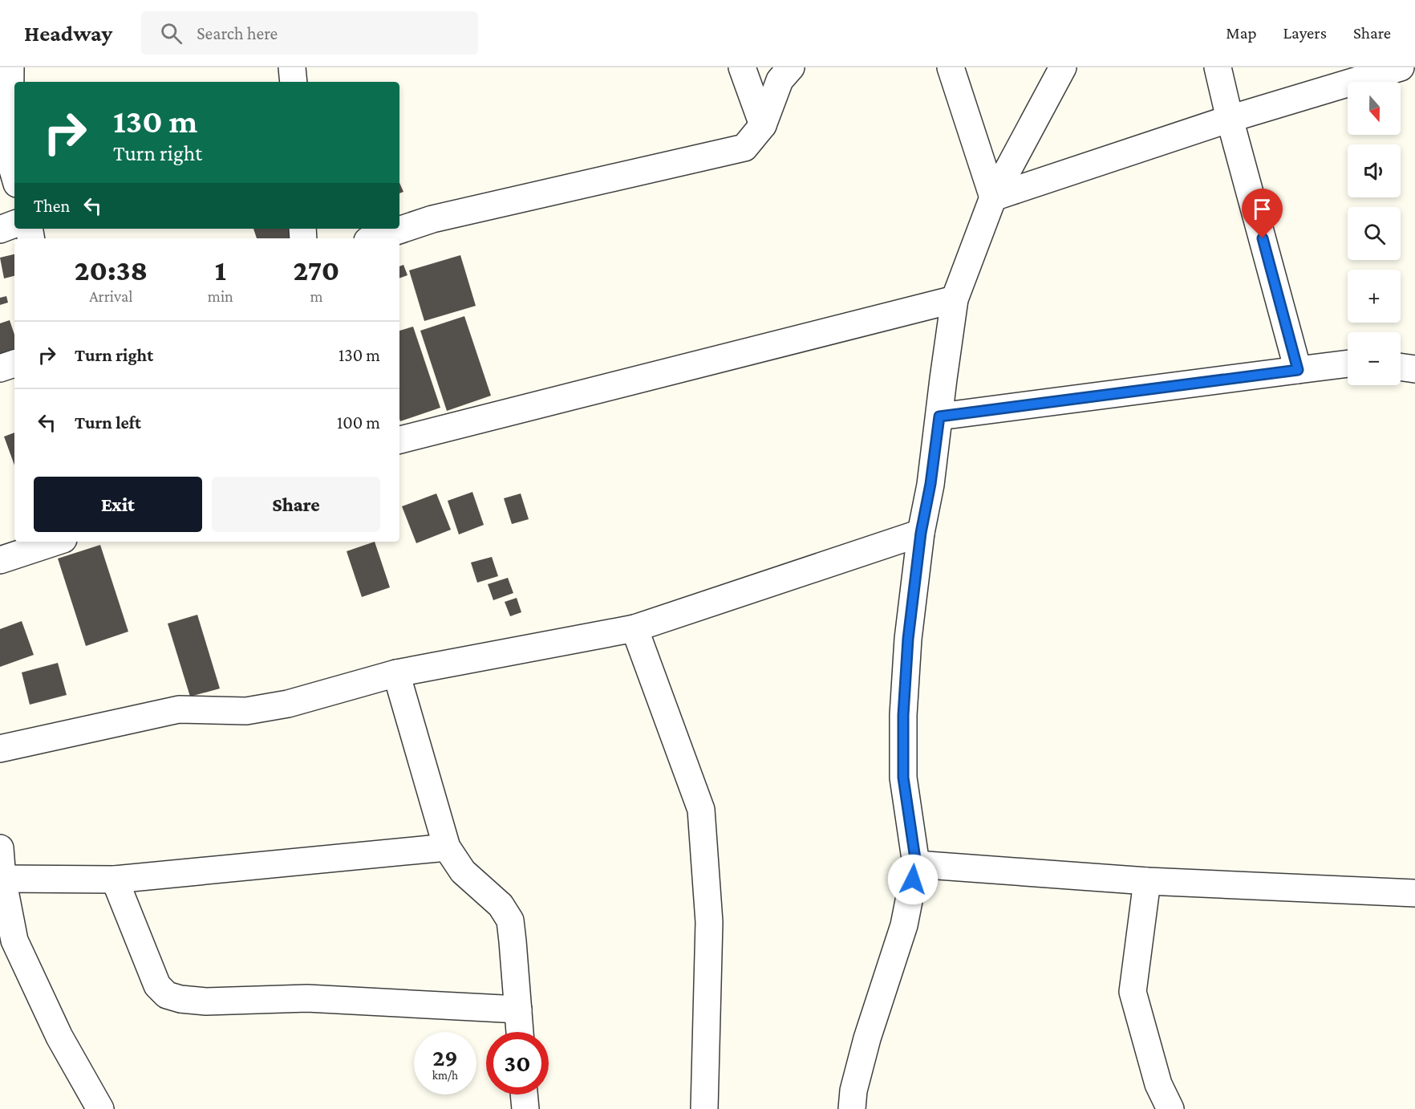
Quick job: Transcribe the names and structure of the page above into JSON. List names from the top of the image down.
{
  "north": "bottom",
  "page": {
    "header": "Headway",
    "search": "Search here",
    "nav": ["Map", "Layers", "Share"],
    "map_buttons": ["+", "−"],
    "turn": ["130 m", "Turn right"],
    "then": "Then",
    "eta": [
      "20:38",
      "Arrival",
      "1",
      "min",
      "270",
      "m"
    ],
    "list": [
      {
        "name": "Turn right",
        "value": "130 m"
      },
      {
        "name": "Turn left",
        "value": "100 m"
      }
    ],
    "buttons": ["Exit", "Share"],
    "speed": "29 km/h",
    "limit": "30"
  }
}
